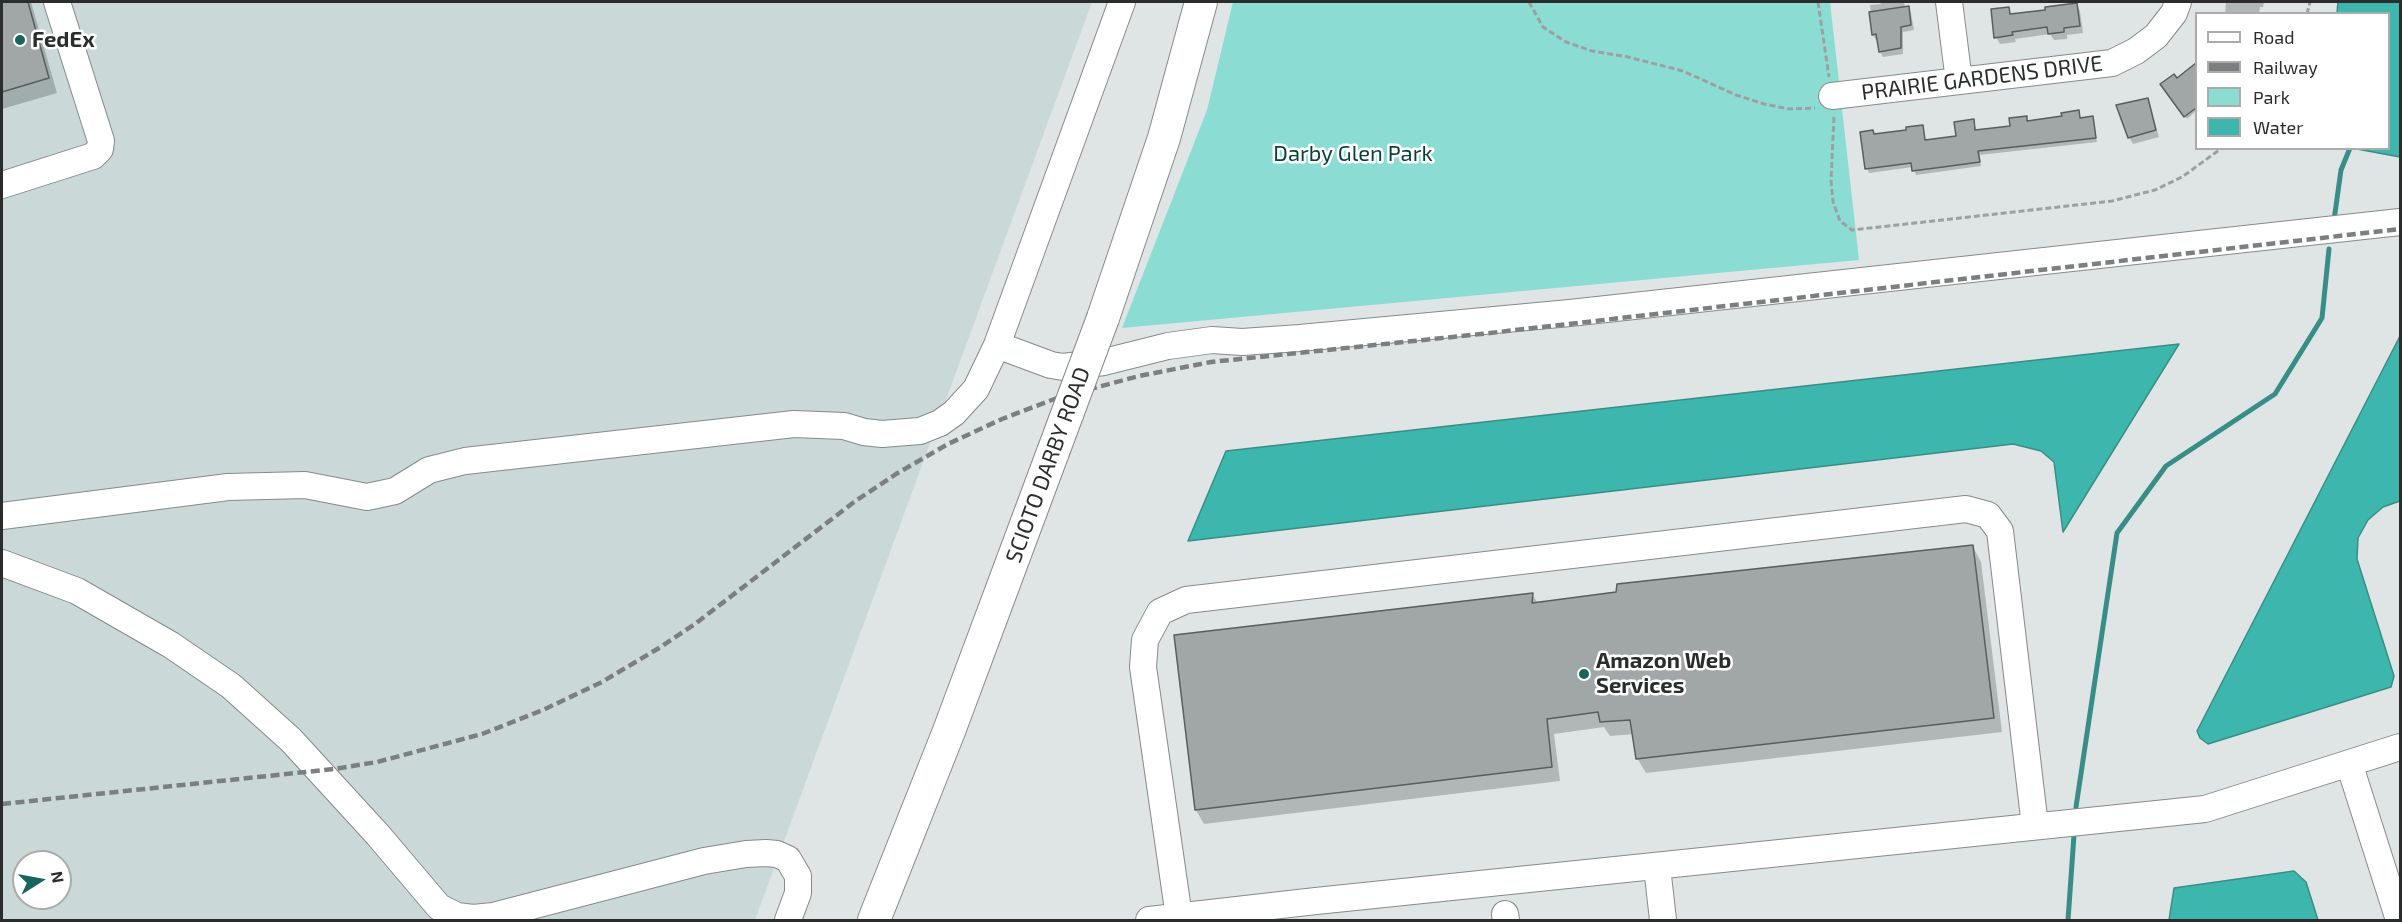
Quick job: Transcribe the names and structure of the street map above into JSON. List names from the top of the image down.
{
  "streets": {
    "main road": ["SCIOTO DARBY ROAD"],
    "street": ["PRAIRIE GARDENS DRIVE"]
  },
  "parks": ["Darby Glen Park"],
  "places": ["FedEx", "Amazon Web Services"],
  "legend": [
    "Road",
    "Railway",
    "Park",
    "Water"
  ],
  "north": "right"
}
